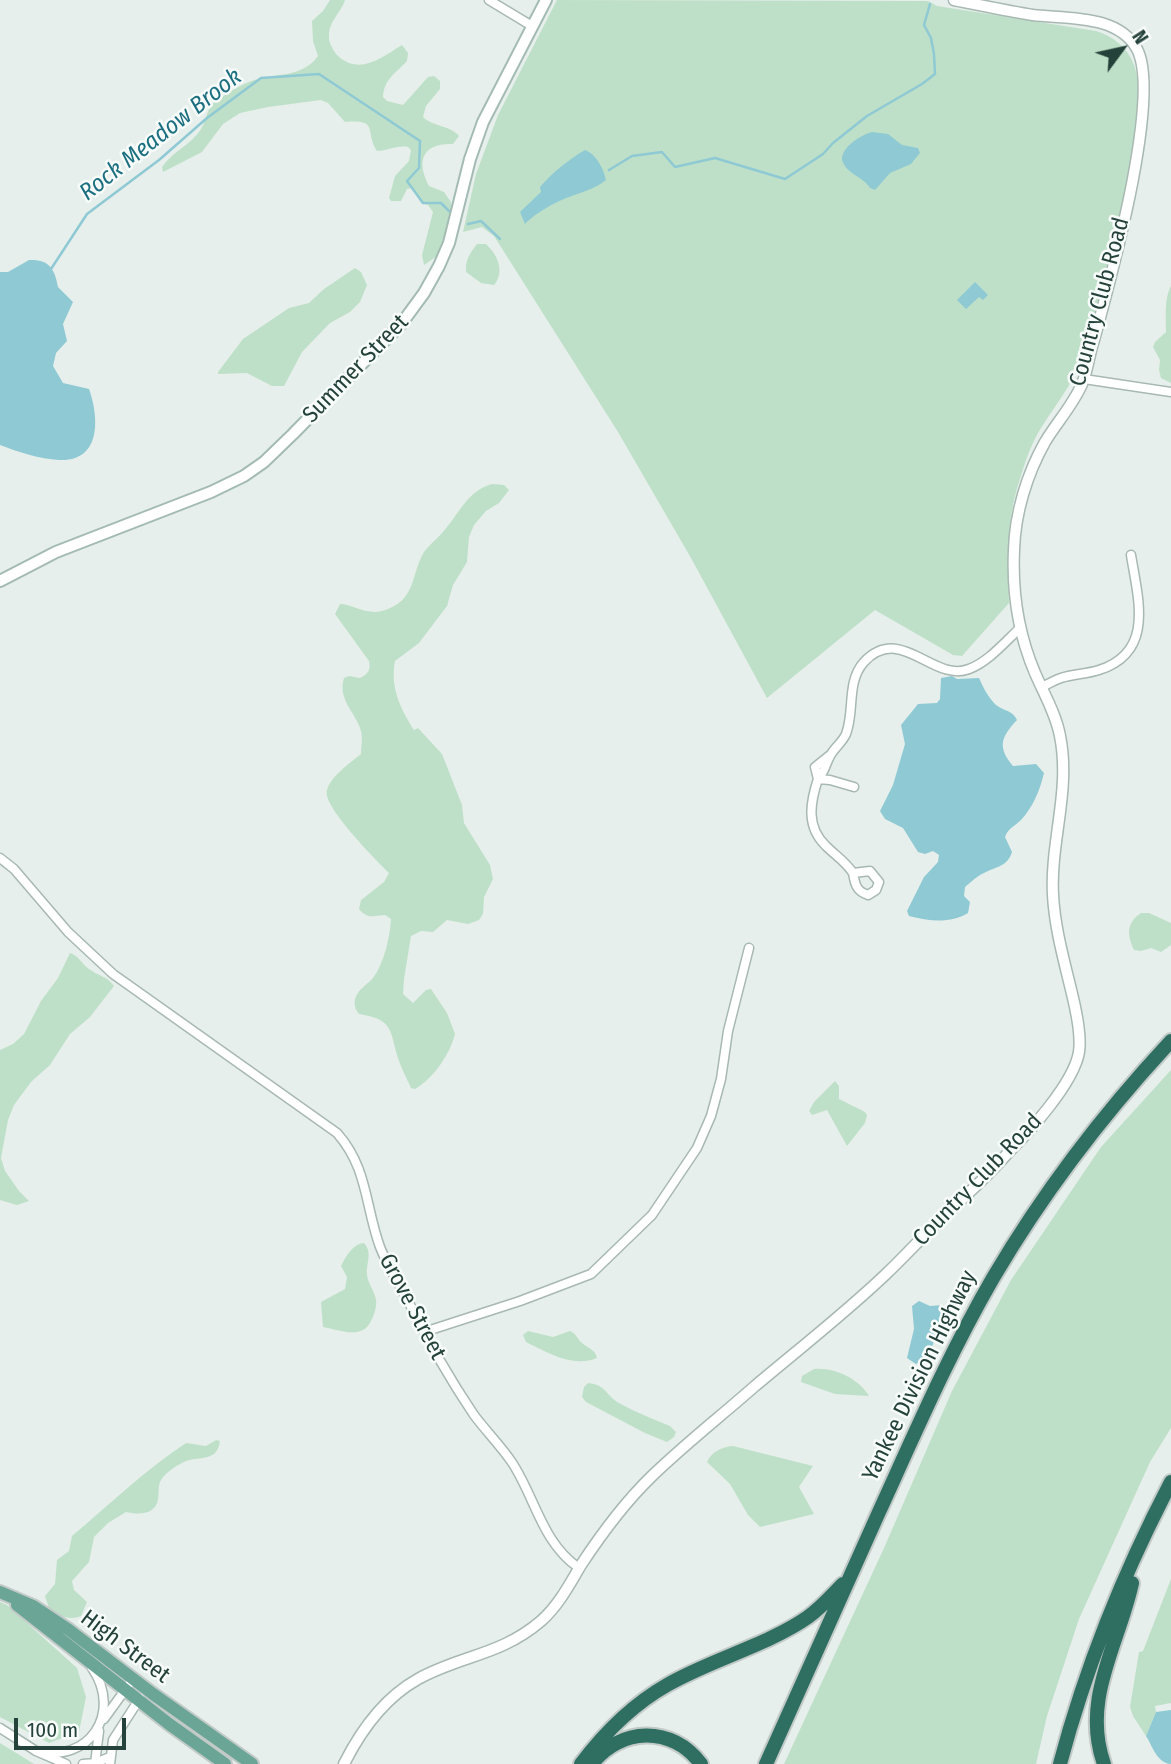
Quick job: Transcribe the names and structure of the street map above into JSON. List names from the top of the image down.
{
  "streets": {
    "highway": ["Yankee Division Highway"],
    "main road": ["Summer Street", "High Street"],
    "street": ["Country Club Road", "Grove Street"]
  },
  "crossings": [
    ["Country Club Road", "Grove Street"]
  ],
  "water": ["Rock Meadow Brook"],
  "scale_bar": "100 m",
  "north": "top right"
}
